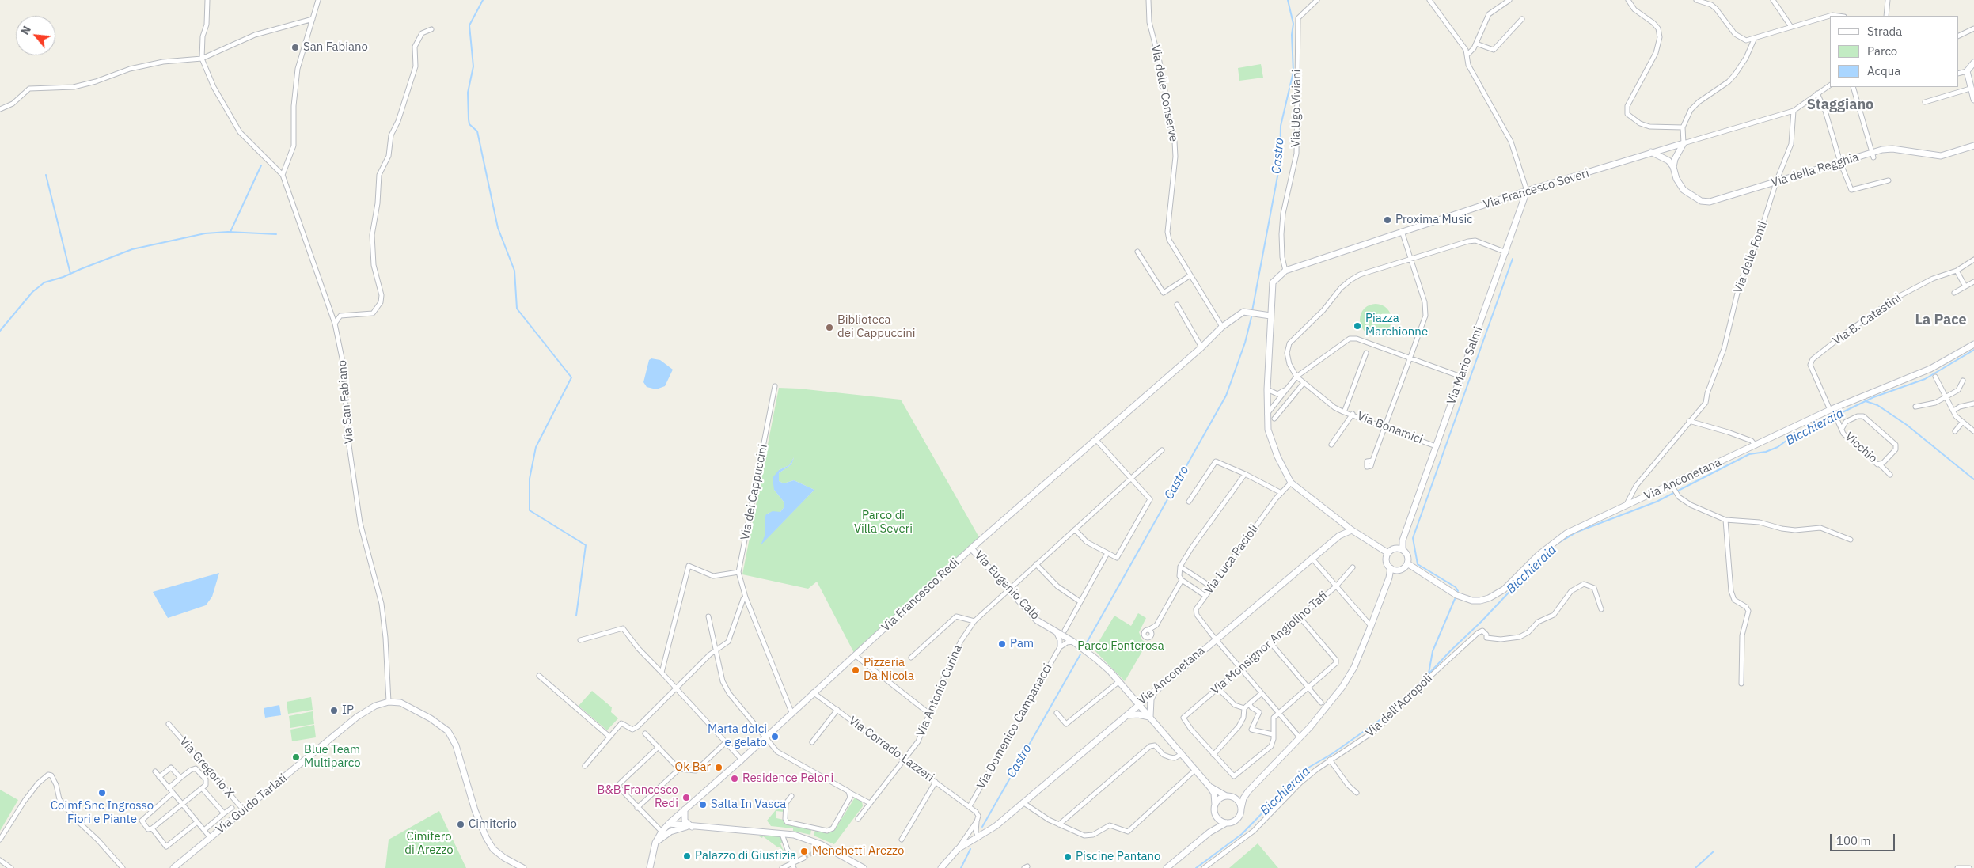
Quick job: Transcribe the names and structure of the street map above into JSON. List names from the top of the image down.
{
  "streets": {
    "street": [
      "Via delle Conserve",
      "Via Ugo Viviani",
      "Via della Regghia",
      "Via Francesco Severi",
      "Via delle Fonti",
      "Via B. Catastini",
      "Via Mario Salmi",
      "Via San Fabiano",
      "Via Bonamici",
      "Vicchio",
      "Via Anconetana",
      "Via dei Cappuccini",
      "Via Luca Pacioli",
      "Via Eugenio Calò",
      "Via Francesco Redi",
      "Via Monsignor Angiolino Tafi",
      "Via Antonio Curina",
      "Via dell'Acropoli",
      "Via Domenico Campanacci",
      "Via Corrado Lazzeri",
      "Via Gregorio X",
      "Via Guido Tarlati"
    ]
  },
  "crossings": [
    ["Via delle Conserve", "Via Francesco Redi"],
    ["Via Ugo Viviani", "Via Francesco Severi"],
    ["Via della Regghia", "Via Francesco Severi"],
    ["Via della Regghia", "Via delle Fonti"],
    ["Via Francesco Severi", "Via delle Fonti"],
    ["Via Francesco Severi", "Via Mario Salmi"],
    ["Via Francesco Severi", "Via Luca Pacioli"],
    ["Via Francesco Severi", "Via Francesco Redi"],
    ["Via delle Fonti", "Via Anconetana"],
    ["Via B. Catastini", "Vicchio"],
    ["Via B. Catastini", "Via Anconetana"],
    ["Via Mario Salmi", "Via Bonamici"],
    ["Via Mario Salmi", "Via Anconetana"],
    ["Vicchio", "Via Anconetana"],
    ["Via Anconetana", "Via Luca Pacioli"],
    ["Via Anconetana", "Via Eugenio Calò"],
    ["Via dei Cappuccini", "Via Francesco Redi"],
    ["Via Luca Pacioli", "Via Monsignor Angiolino Tafi"],
    ["Via Eugenio Calò", "Via Francesco Redi"],
    ["Via Eugenio Calò", "Via Antonio Curina"],
    ["Via Francesco Redi", "Via Corrado Lazzeri"],
    ["Via Antonio Curina", "Via Corrado Lazzeri"],
    ["Via Domenico Campanacci", "Via Corrado Lazzeri"],
    ["Via Gregorio X", "Via Guido Tarlati"]
  ],
  "districts": ["Staggiano", "La Pace"],
  "water": ["Castro", "Bicchieraia"],
  "parks": ["Parco di Villa Severi", "Parco Fonterosa", "Cimitero di Arezzo"],
  "places": [
    "San Fabiano",
    "Proxima Music",
    "Piazza Marchionne",
    "Biblioteca dei Cappuccini",
    "Pam",
    "Pizzeria Da Nicola",
    "IP",
    "Marta dolci e gelato",
    "Blue Team Multiparco",
    "Ok Bar",
    "Residence Peloni",
    "Coimf Snc Ingrosso Fiori e Piante",
    "B&B Francesco Redi",
    "Salta In Vasca",
    "Cimiterio",
    "Menchetti Arezzo",
    "Palazzo di Giustizia",
    "Piscine Pantano"
  ],
  "legend": ["Strada", "Parco", "Acqua"],
  "scale_bar": "100 m",
  "north": "top left"
}
